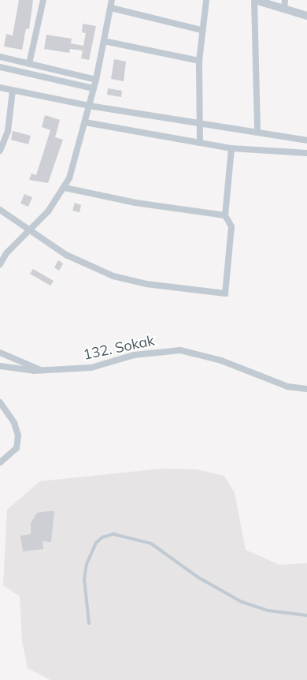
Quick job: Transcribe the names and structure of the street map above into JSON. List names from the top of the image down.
{
  "streets": {
    "street": ["132. Sokak"]
  }
}
